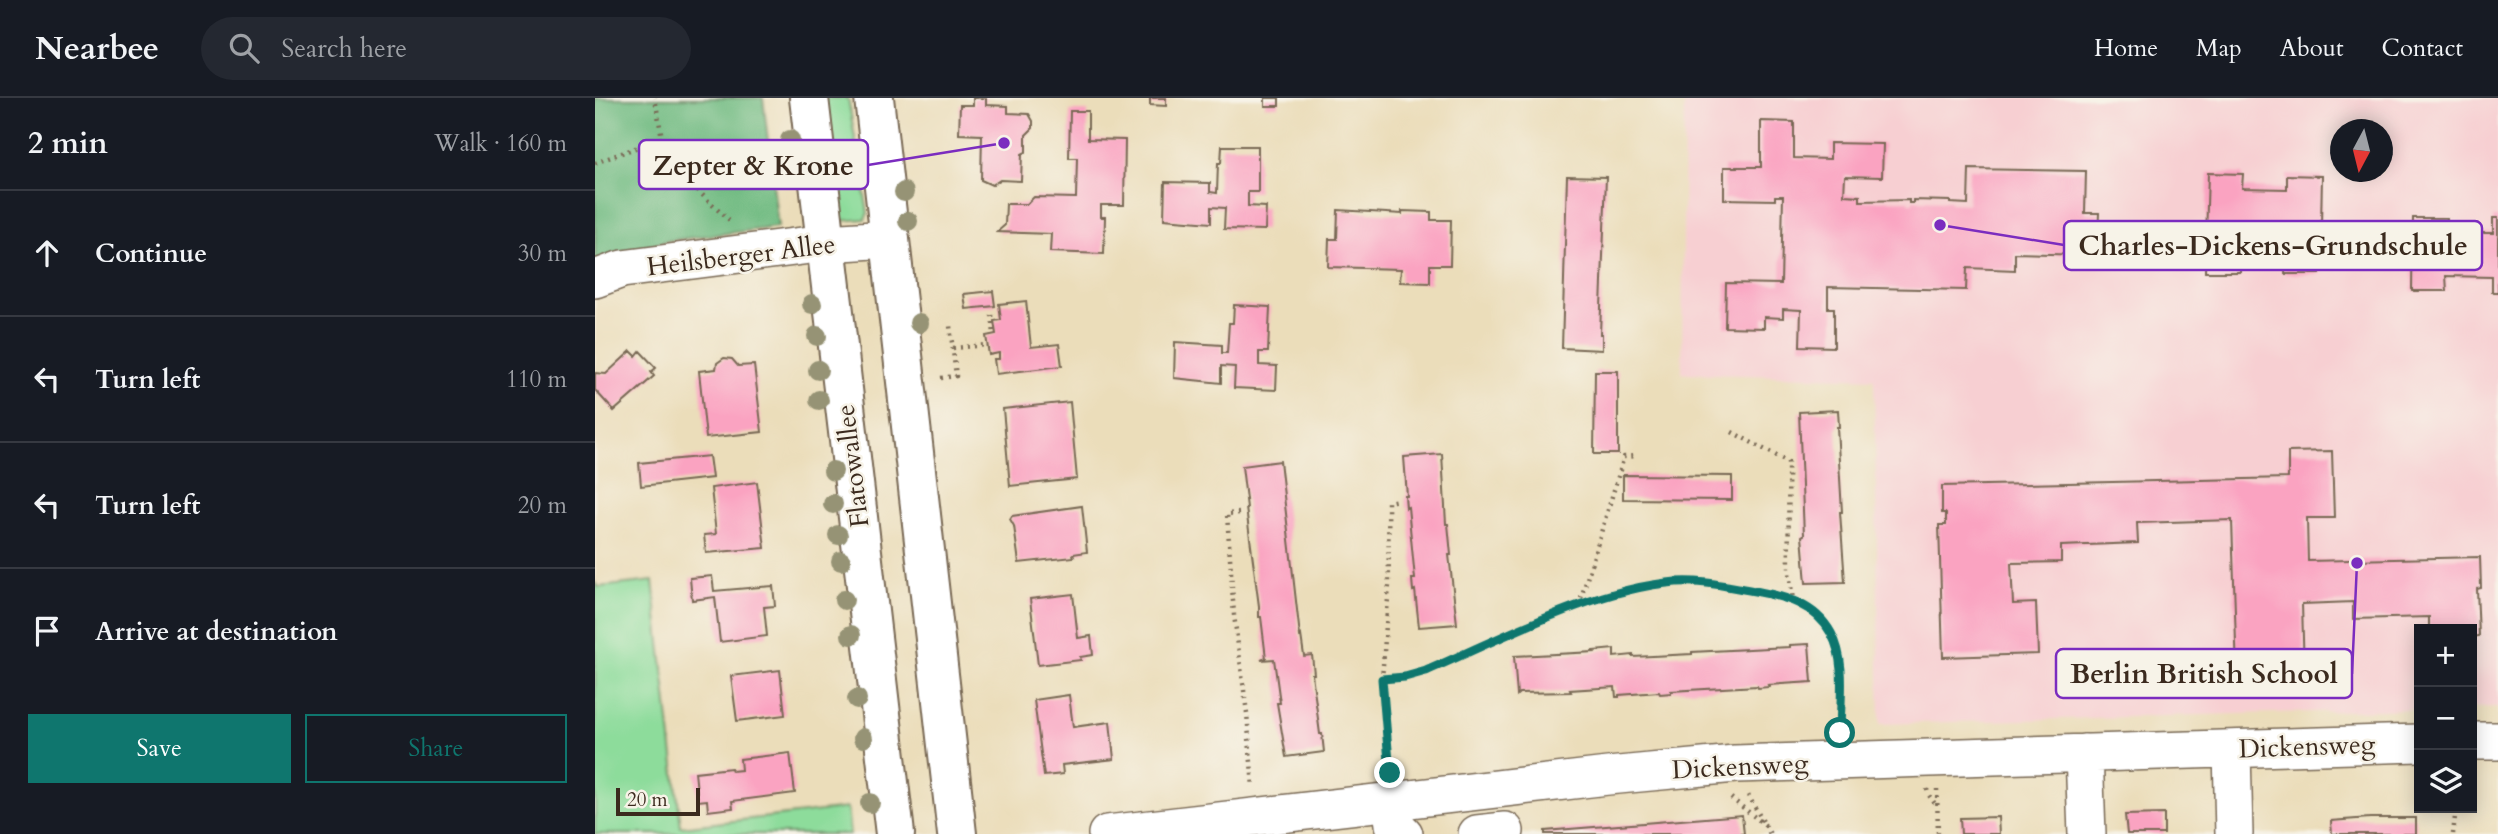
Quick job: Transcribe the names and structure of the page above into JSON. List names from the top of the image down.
{
  "streets": {
    "main road": ["Flatowallee"],
    "street": ["Heilsberger Allee", "Dickensweg"]
  },
  "crossings": [
    ["Heilsberger Allee", "Flatowallee"]
  ],
  "places": ["Zepter & Krone", "Charles-Dickens-Grundschule", "Berlin British School"],
  "scale_bar": "20 m",
  "north": "bottom",
  "page": {
    "header": "Nearbee",
    "search": "Search here",
    "nav": [
      "Home",
      "Map",
      "About",
      "Contact"
    ],
    "heading": ["2 min", "Walk · 160 m"],
    "list": [
      ["Continue", "30 m"],
      ["Turn left", "110 m"],
      ["Turn left", "20 m"],
      "Arrive at destination"
    ],
    "map_buttons": ["+", "−"],
    "buttons": ["Save", "Share"],
    "scale": "20 m"
  }
}
